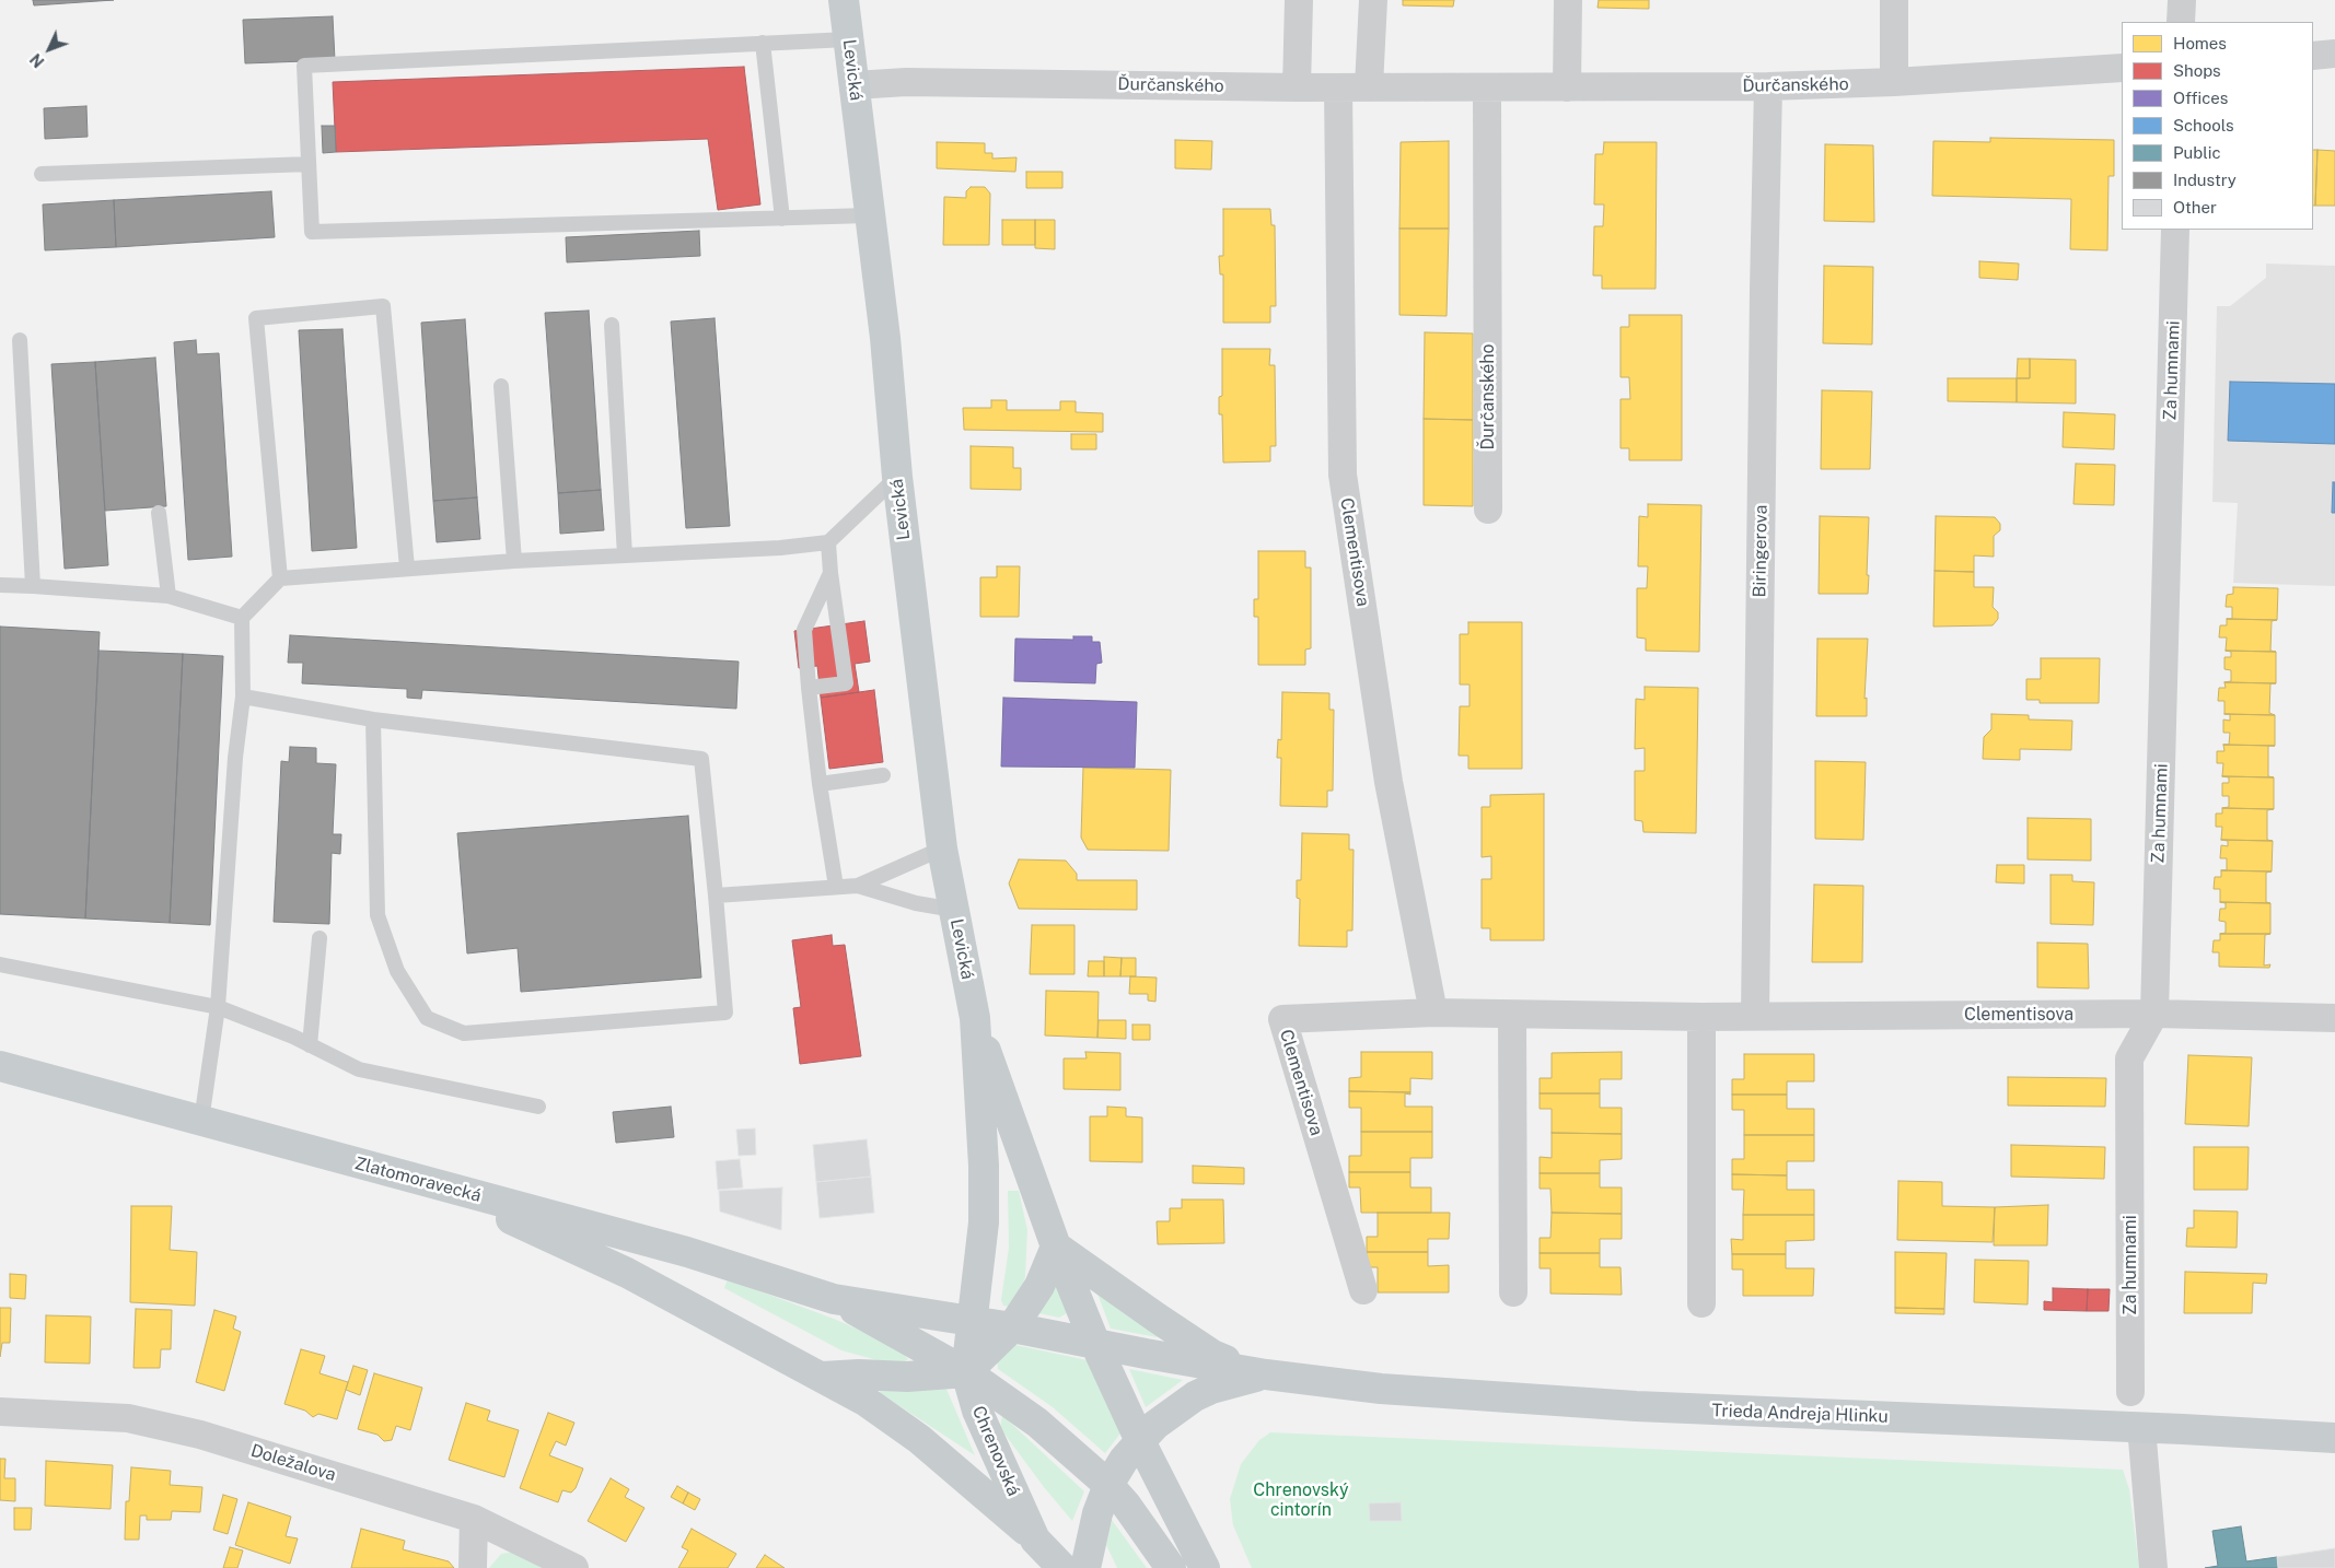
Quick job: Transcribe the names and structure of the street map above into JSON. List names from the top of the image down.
{
  "streets": {
    "main road": [
      "Levická",
      "Zlatomoravecká",
      "Trieda Andreja Hlinku",
      "Chrenovská"
    ],
    "street": [
      "Ďurčanského",
      "Za humnami",
      "Biringerova",
      "Clementisova",
      "Doležalova"
    ]
  },
  "crossings": [
    ["Levická", "Ďurčanského"],
    ["Levická", "Chrenovská"],
    ["Ďurčanského", "Biringerova"],
    ["Ďurčanského", "Clementisova"],
    ["Za humnami", "Clementisova"],
    ["Biringerova", "Clementisova"]
  ],
  "parks": ["Chrenovský cintorín"],
  "legend": [
    "Homes",
    "Shops",
    "Offices",
    "Schools",
    "Public",
    "Industry",
    "Other"
  ],
  "north": "bottom left"
}
